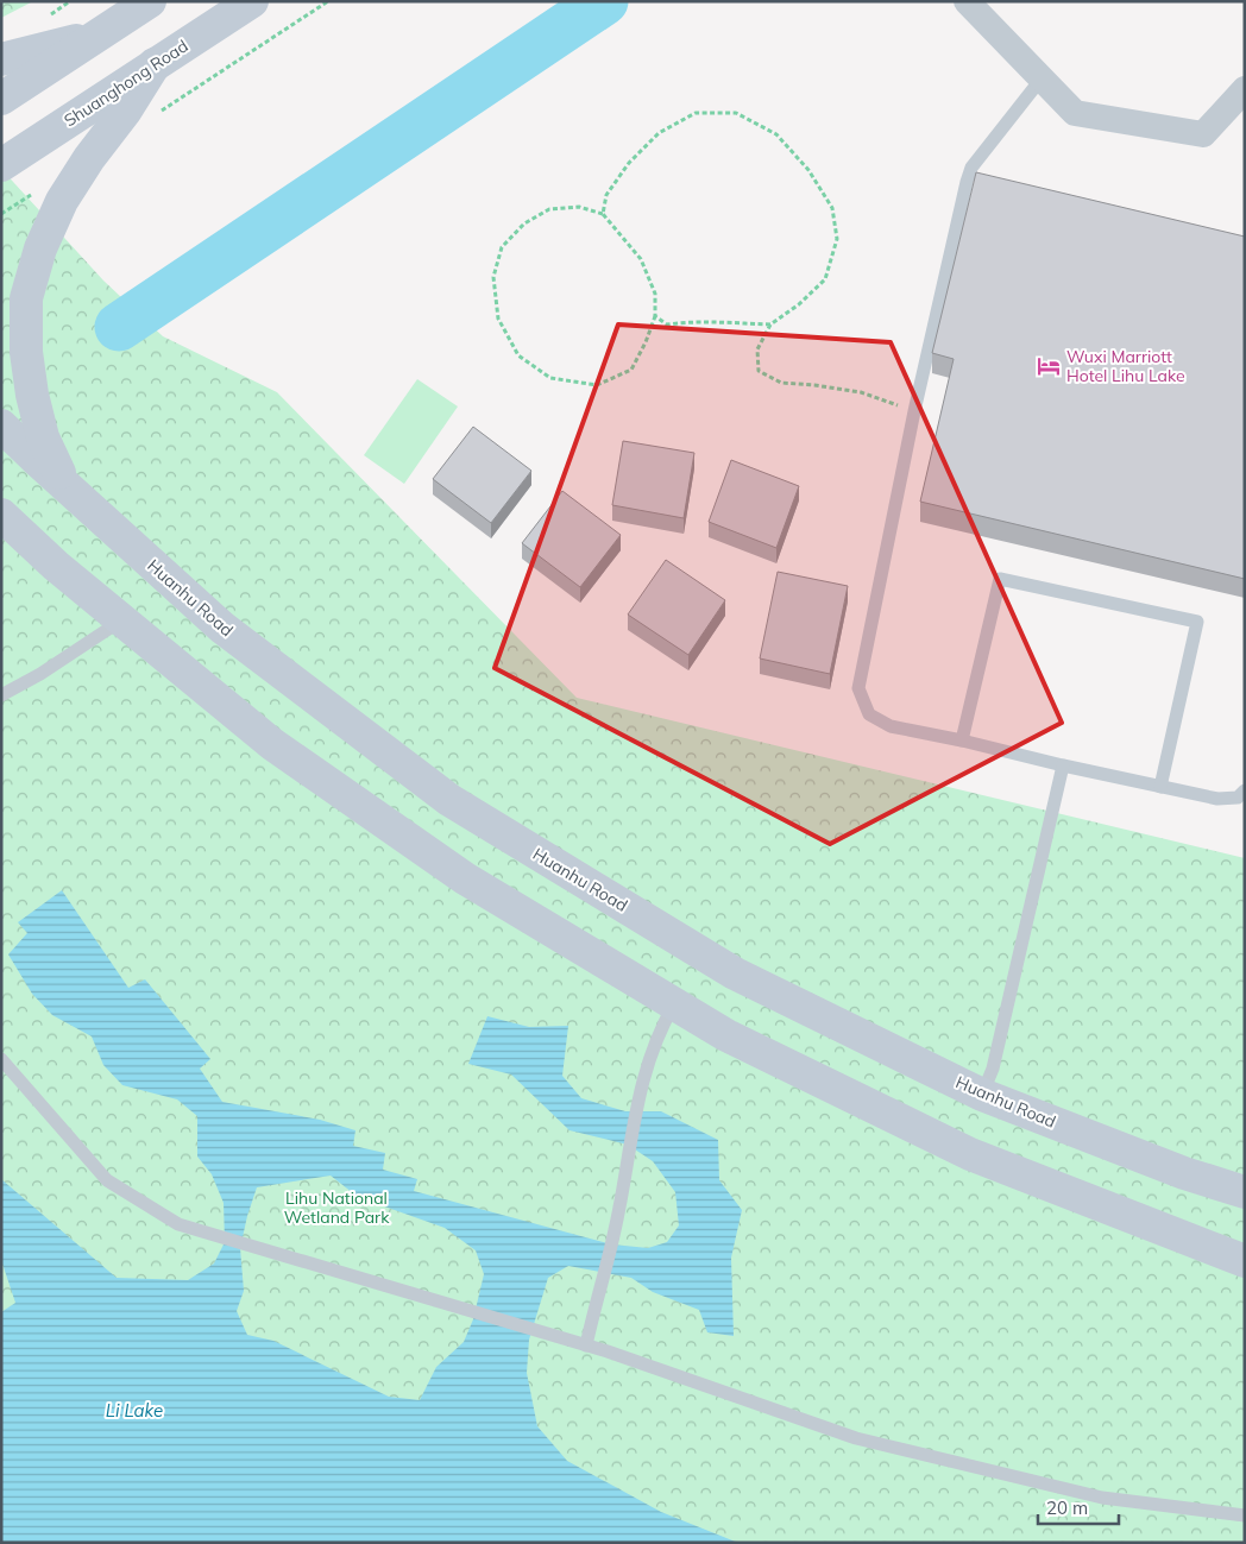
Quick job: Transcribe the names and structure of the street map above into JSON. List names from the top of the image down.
{
  "streets": {
    "main road": ["Shuanghong Road", "Huanhu Road"]
  },
  "water": ["Li Lake"],
  "parks": ["Lihu National Wetland Park"],
  "places": {
    "hotel": ["Wuxi Marriott Hotel Lihu Lake"]
  },
  "scale_bar": "20 m"
}
